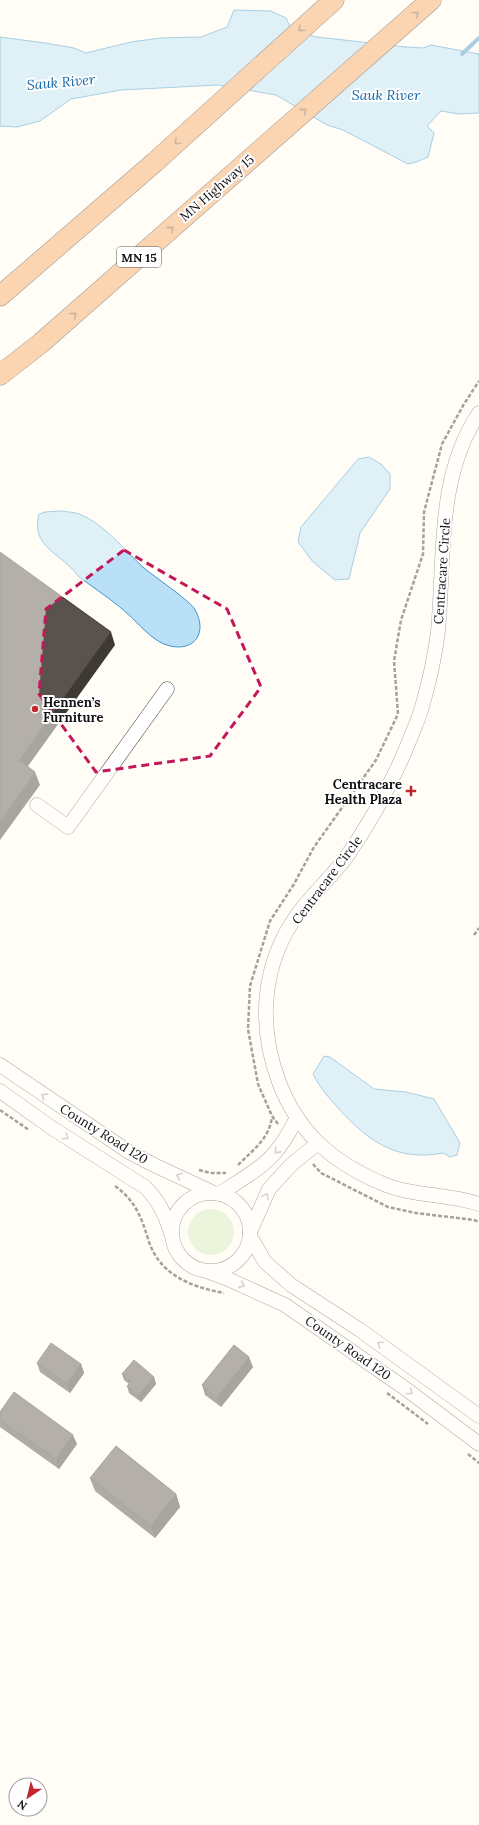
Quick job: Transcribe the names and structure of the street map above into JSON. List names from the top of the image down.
{
  "streets": {
    "highway": ["MN Highway 15", "MN 15"],
    "street": ["Centracare Circle", "County Road 120"]
  },
  "water": ["Sauk River"],
  "places": {
    "other": ["Hennen’s Furniture"],
    "health": ["Centracare Health Plaza"]
  },
  "north": "bottom left"
}
